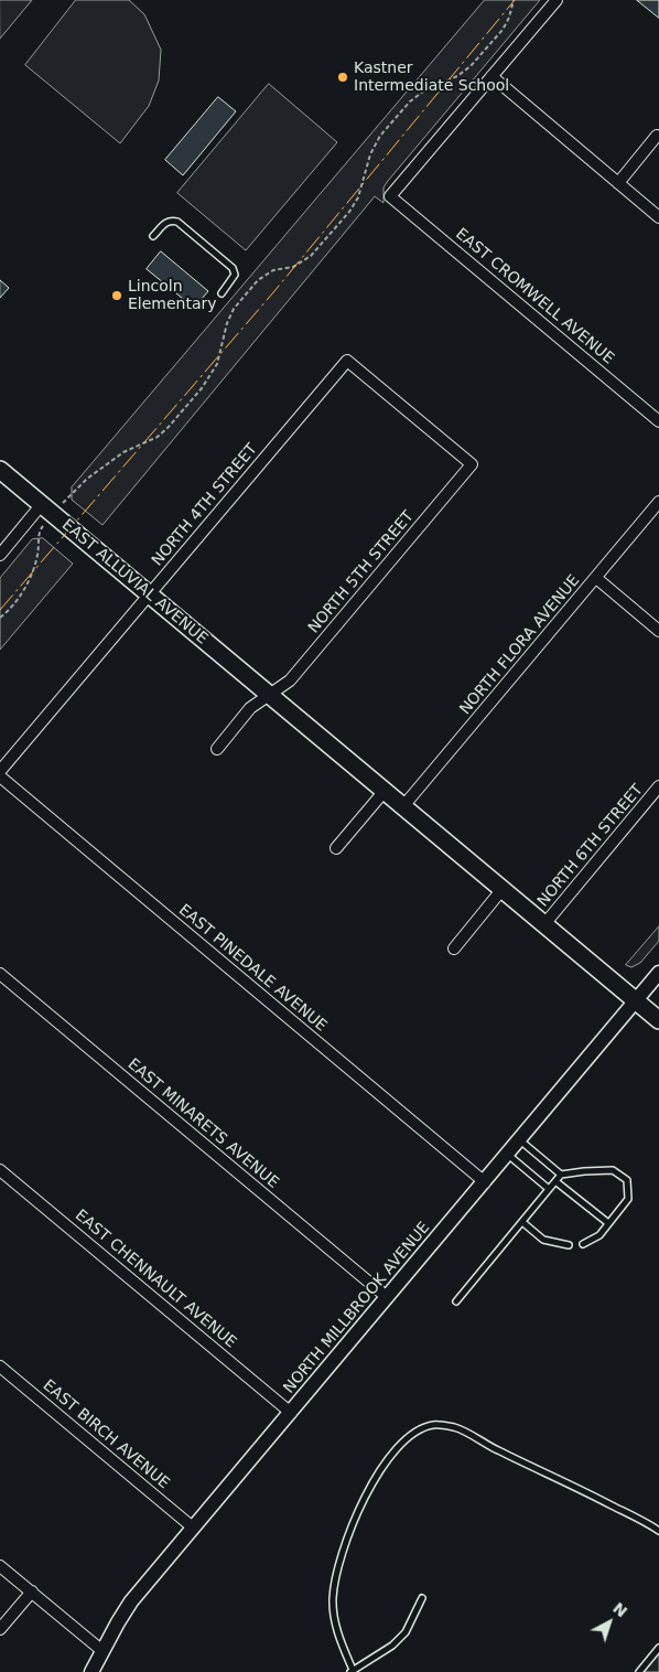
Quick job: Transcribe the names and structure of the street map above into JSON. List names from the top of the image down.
{
  "streets": {
    "main road": ["EAST ALLUVIAL AVENUE"],
    "street": [
      "EAST CROMWELL AVENUE",
      "NORTH 4TH STREET",
      "NORTH 5TH STREET",
      "NORTH FLORA AVENUE",
      "NORTH 6TH STREET",
      "EAST PINEDALE AVENUE",
      "EAST MINARETS AVENUE",
      "EAST CHENNAULT AVENUE",
      "NORTH MILLBROOK AVENUE",
      "EAST BIRCH AVENUE"
    ]
  },
  "crossings": [
    ["NORTH 4TH STREET", "NORTH 5TH STREET"],
    ["NORTH 4TH STREET", "EAST ALLUVIAL AVENUE"],
    ["NORTH 5TH STREET", "EAST ALLUVIAL AVENUE"],
    ["EAST ALLUVIAL AVENUE", "NORTH FLORA AVENUE"],
    ["EAST ALLUVIAL AVENUE", "NORTH 6TH STREET"],
    ["EAST ALLUVIAL AVENUE", "NORTH MILLBROOK AVENUE"],
    ["EAST PINEDALE AVENUE", "NORTH MILLBROOK AVENUE"],
    ["EAST MINARETS AVENUE", "NORTH MILLBROOK AVENUE"],
    ["EAST CHENNAULT AVENUE", "NORTH MILLBROOK AVENUE"],
    ["NORTH MILLBROOK AVENUE", "EAST BIRCH AVENUE"]
  ],
  "places": ["Kastner Intermediate School", "Lincoln Elementary"],
  "north": "top right"
}
